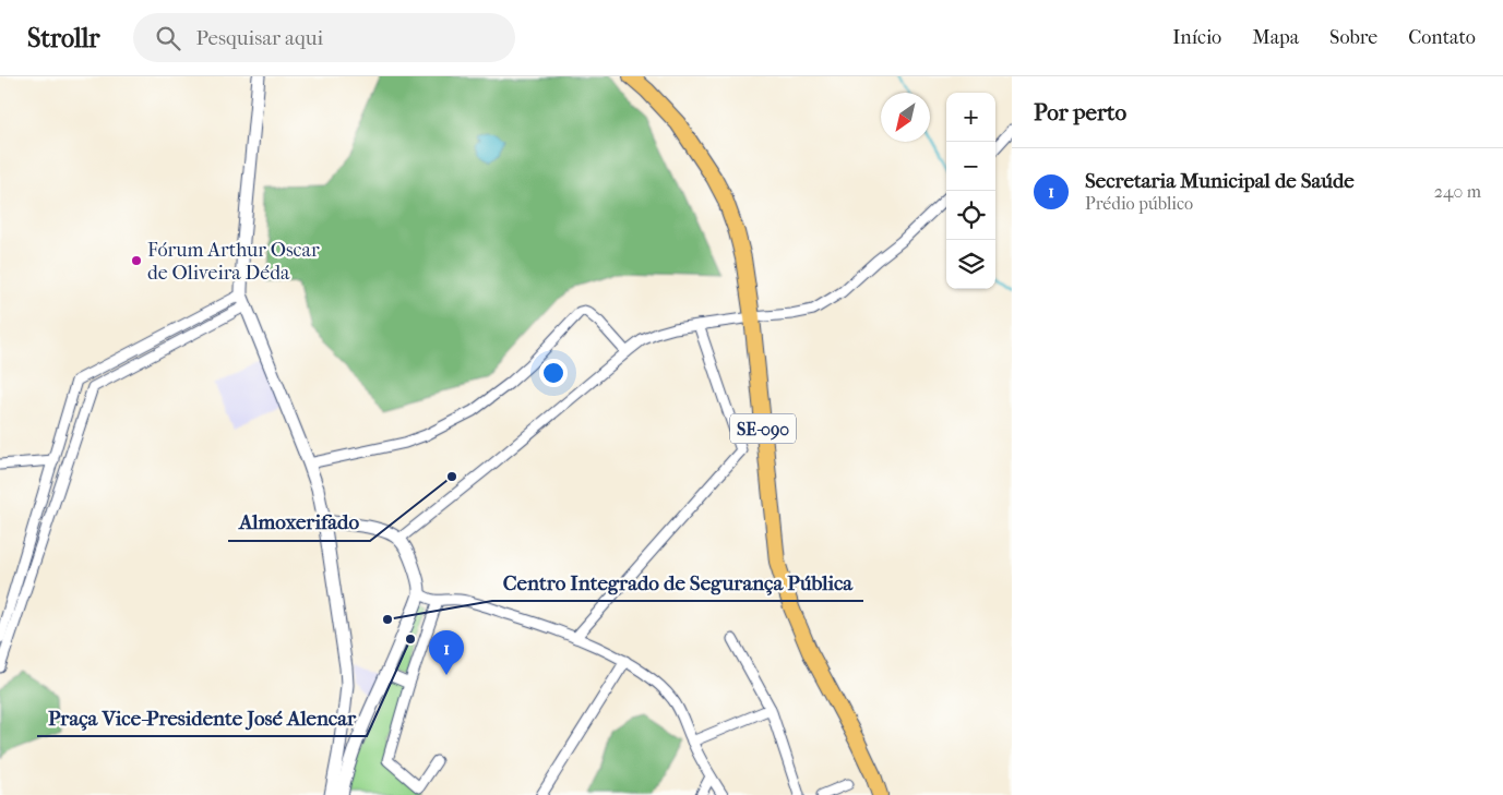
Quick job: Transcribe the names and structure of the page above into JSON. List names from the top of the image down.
{
  "streets": {
    "main road": ["SE-090"]
  },
  "places": [
    "Fórum Arthur Oscar de Oliveira Déda",
    "Almoxerifado",
    "Centro Integrado de Segurança Pública",
    "Praça Vice-Presidente José Alencar"
  ],
  "north": "bottom left",
  "page": {
    "header": "Strollr",
    "search": "Pesquisar aqui",
    "nav": [
      "Início",
      "Mapa",
      "Sobre",
      "Contato"
    ],
    "heading": "Por perto",
    "map_buttons": ["+", "−"],
    "list": [
      {
        "mark": "1",
        "name": "Secretaria Municipal de Saúde",
        "note": "Prédio público",
        "value": "240 m"
      }
    ],
    "pins": "1"
  }
}
